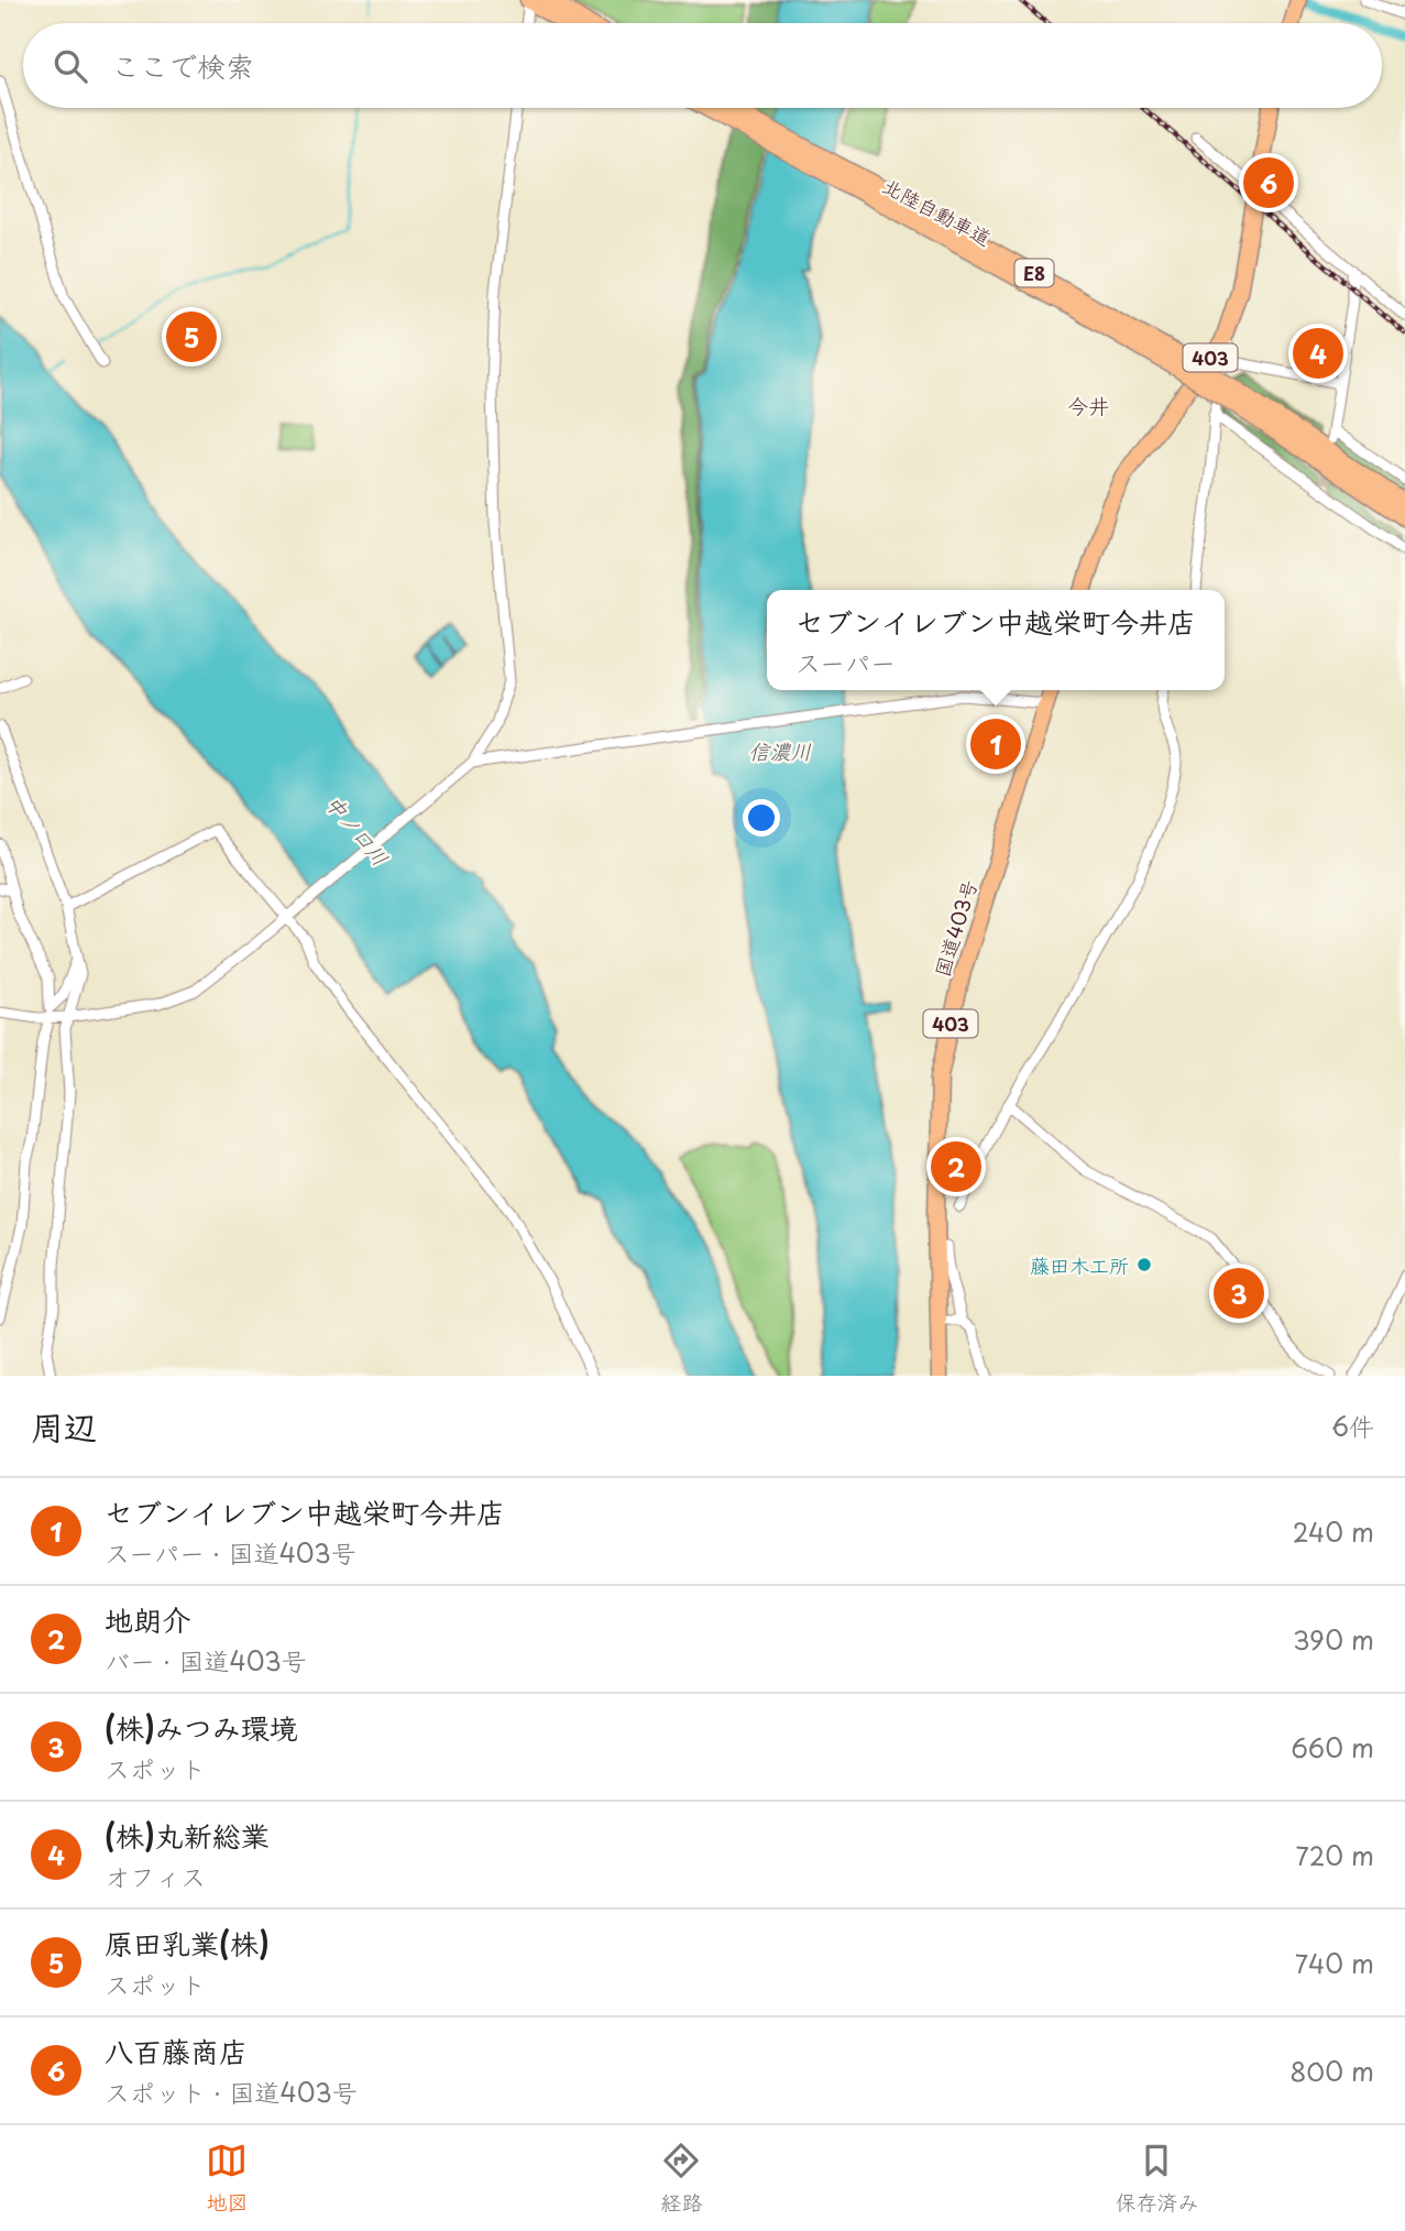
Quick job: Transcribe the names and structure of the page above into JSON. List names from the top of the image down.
{
  "streets": {
    "highway": [
      "北陸自動車道",
      "E8",
      "403",
      "国道403号"
    ]
  },
  "districts": ["今井"],
  "water": ["信濃川", "中ノ口川"],
  "places": ["藤田木工所"],
  "page": {
    "search": "ここで検索",
    "pins": [
      "6",
      "5",
      "4",
      "1",
      "2",
      "3"
    ],
    "popup": ["セブンイレブン中越栄町今井店", "スーパー"],
    "heading": ["周辺", "6件"],
    "list": [
      {
        "mark": "1",
        "name": "セブンイレブン中越栄町今井店",
        "note": "スーパー · 国道403号",
        "value": "240 m"
      },
      {
        "mark": "2",
        "name": "地朗介",
        "note": "バー · 国道403号",
        "value": "390 m"
      },
      {
        "mark": "3",
        "name": "(株)みつみ環境",
        "note": "スポット",
        "value": "660 m"
      },
      {
        "mark": "4",
        "name": "(株)丸新総業",
        "note": "オフィス",
        "value": "720 m"
      },
      {
        "mark": "5",
        "name": "原田乳業(株)",
        "note": "スポット",
        "value": "740 m"
      },
      {
        "mark": "6",
        "name": "八百藤商店",
        "note": "スポット · 国道403号",
        "value": "800 m"
      }
    ],
    "nav": ["地図", "経路", "保存済み"]
  }
}
